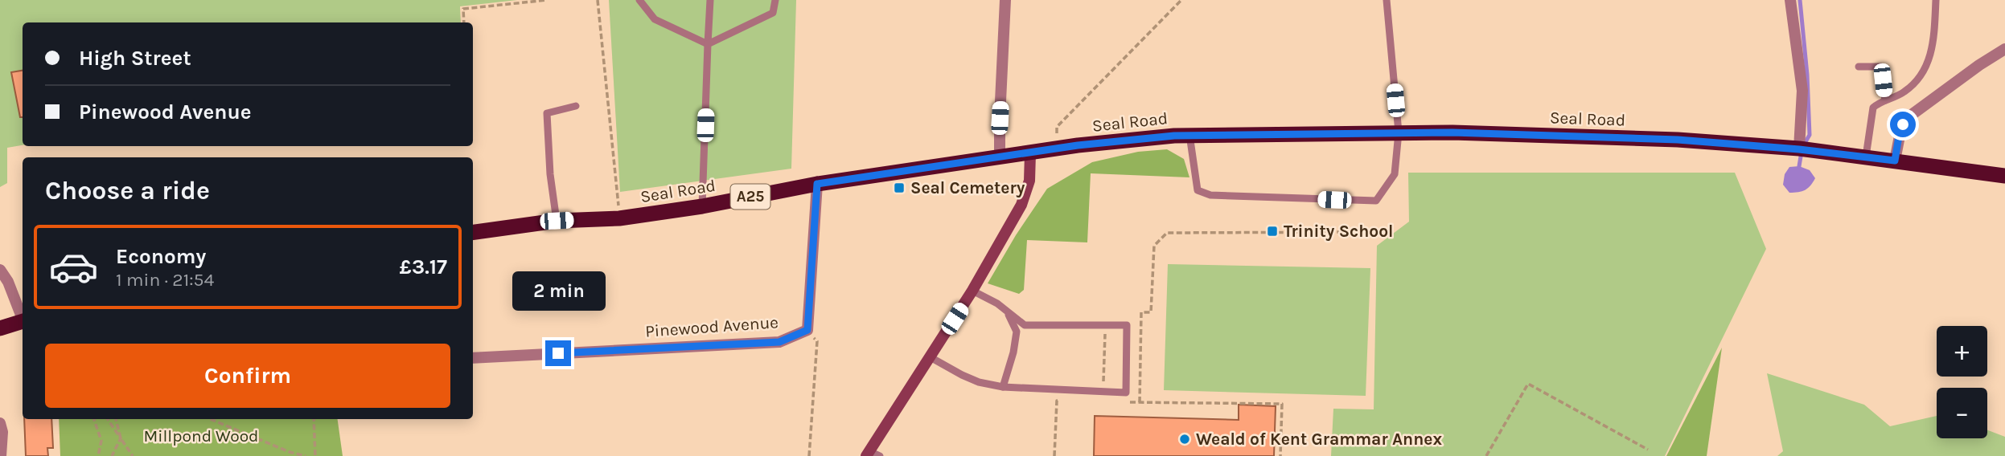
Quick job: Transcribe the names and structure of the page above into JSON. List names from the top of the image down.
{
  "streets": {
    "highway": ["Seal Road", "A25"],
    "street": ["Pinewood Avenue"]
  },
  "crossings": [
    ["Seal Road", "A25"]
  ],
  "parks": ["Millpond Wood"],
  "places": {
    "transit": ["Seal Cemetery", "Trinity School"],
    "other": ["Weald of Kent Grammar Annex"]
  },
  "page": {
    "banner": ["High Street", "Pinewood Avenue"],
    "heading": "Choose a ride",
    "list": [
      {
        "name": "Economy",
        "note": "1 min · 21:54",
        "value": "£3.17"
      }
    ],
    "bubble": "2 min",
    "map_buttons": ["+", "−"],
    "buttons": "Confirm"
  }
}
